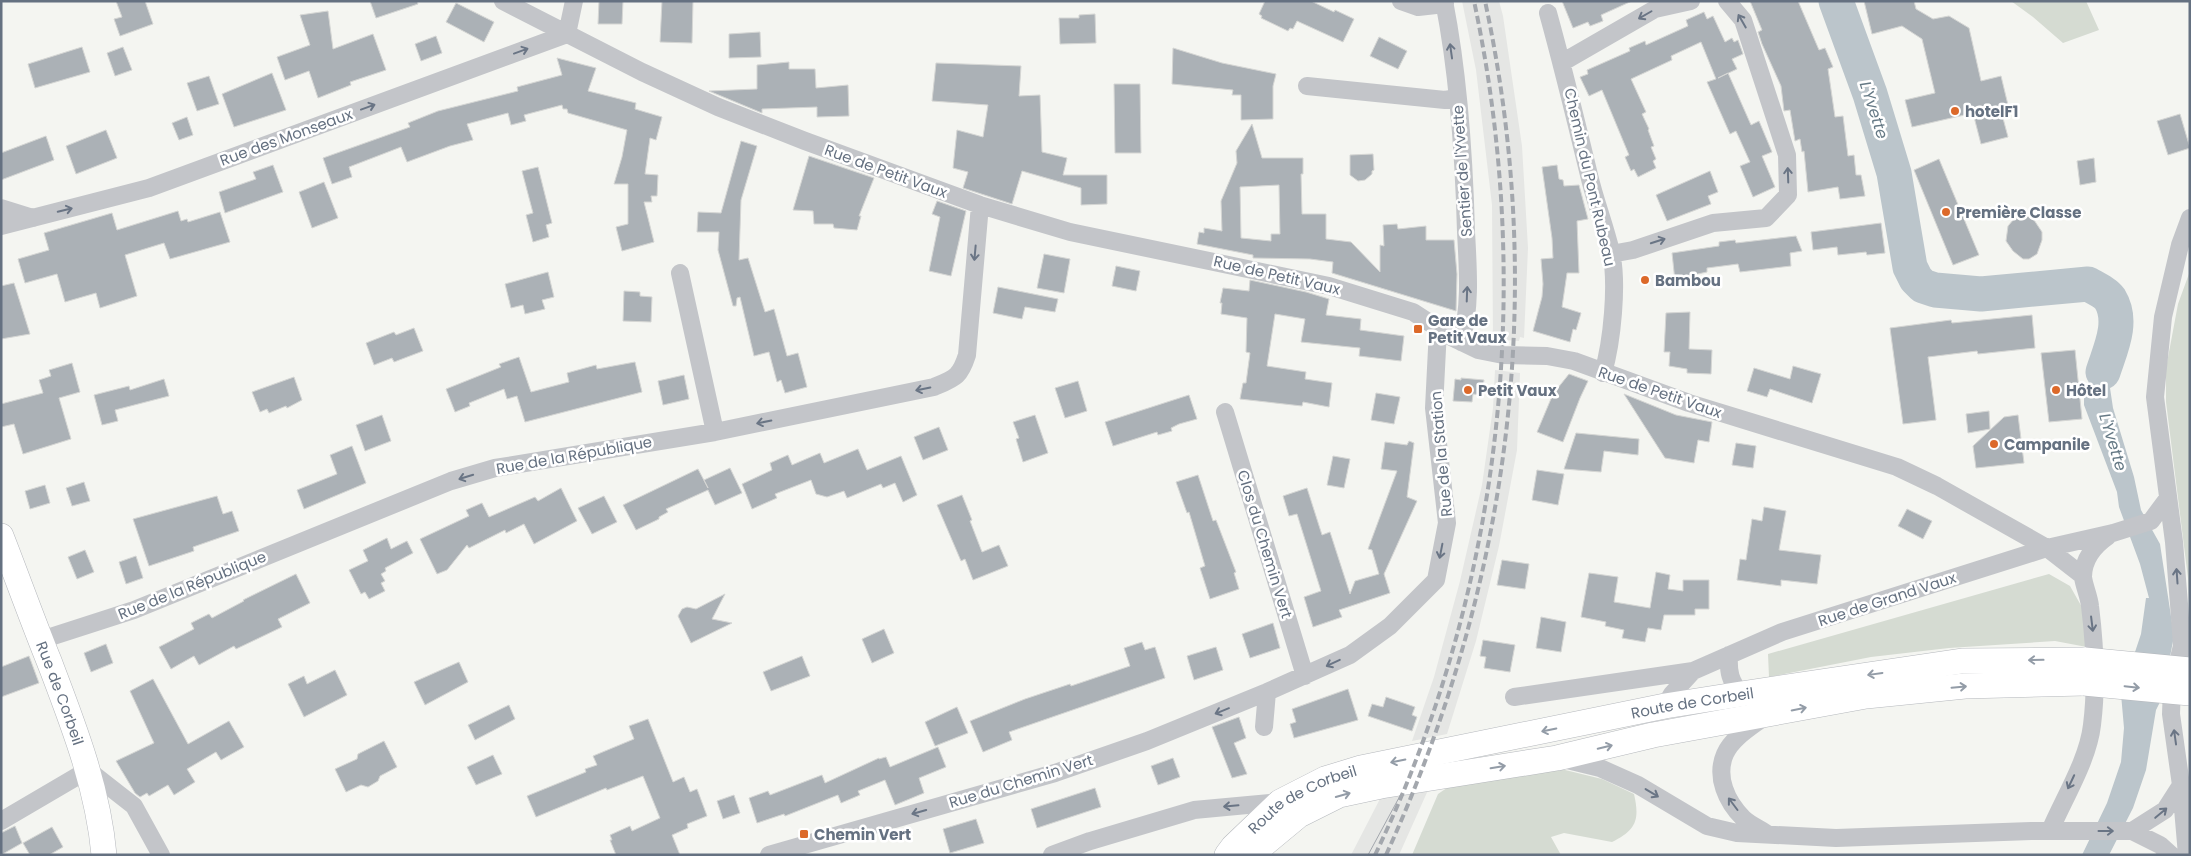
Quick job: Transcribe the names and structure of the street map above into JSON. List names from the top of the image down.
{
  "streets": {
    "main road": ["Rue de Corbeil", "Route de Corbeil"],
    "street": [
      "Rue des Monseaux",
      "Rue de Petit Vaux",
      "Sentier de l'Yvette",
      "Chemin du Pont Rubeau",
      "Rue de la Station",
      "Rue de la République",
      "Clos du Chemin Vert",
      "Rue de Grand Vaux",
      "Rue du Chemin Vert"
    ]
  },
  "crossings": [
    ["Rue des Monseaux", "Rue de Petit Vaux"],
    ["Rue de Petit Vaux", "Sentier de l'Yvette"],
    ["Rue de Petit Vaux", "Chemin du Pont Rubeau"],
    ["Rue de Petit Vaux", "Rue de la Station"],
    ["Rue de Petit Vaux", "Rue de la République"],
    ["Rue de Petit Vaux", "Rue de Grand Vaux"],
    ["Rue de la Station", "Clos du Chemin Vert"],
    ["Rue de la Station", "Rue du Chemin Vert"],
    ["Rue de la République", "Rue de Corbeil"],
    ["Rue de Grand Vaux", "Route de Corbeil"]
  ],
  "one_way": [
    "Rue des Monseaux",
    "Sentier de l'Yvette",
    "Rue de la Station",
    "Rue de la République"
  ],
  "water": ["L'Yvette"],
  "places": {
    "other": [
      "hotelF1",
      "Première Classe",
      "Bambou",
      "Petit Vaux",
      "Hôtel",
      "Campanile"
    ],
    "transit": ["Gare de Petit Vaux", "Chemin Vert"]
  }
}
